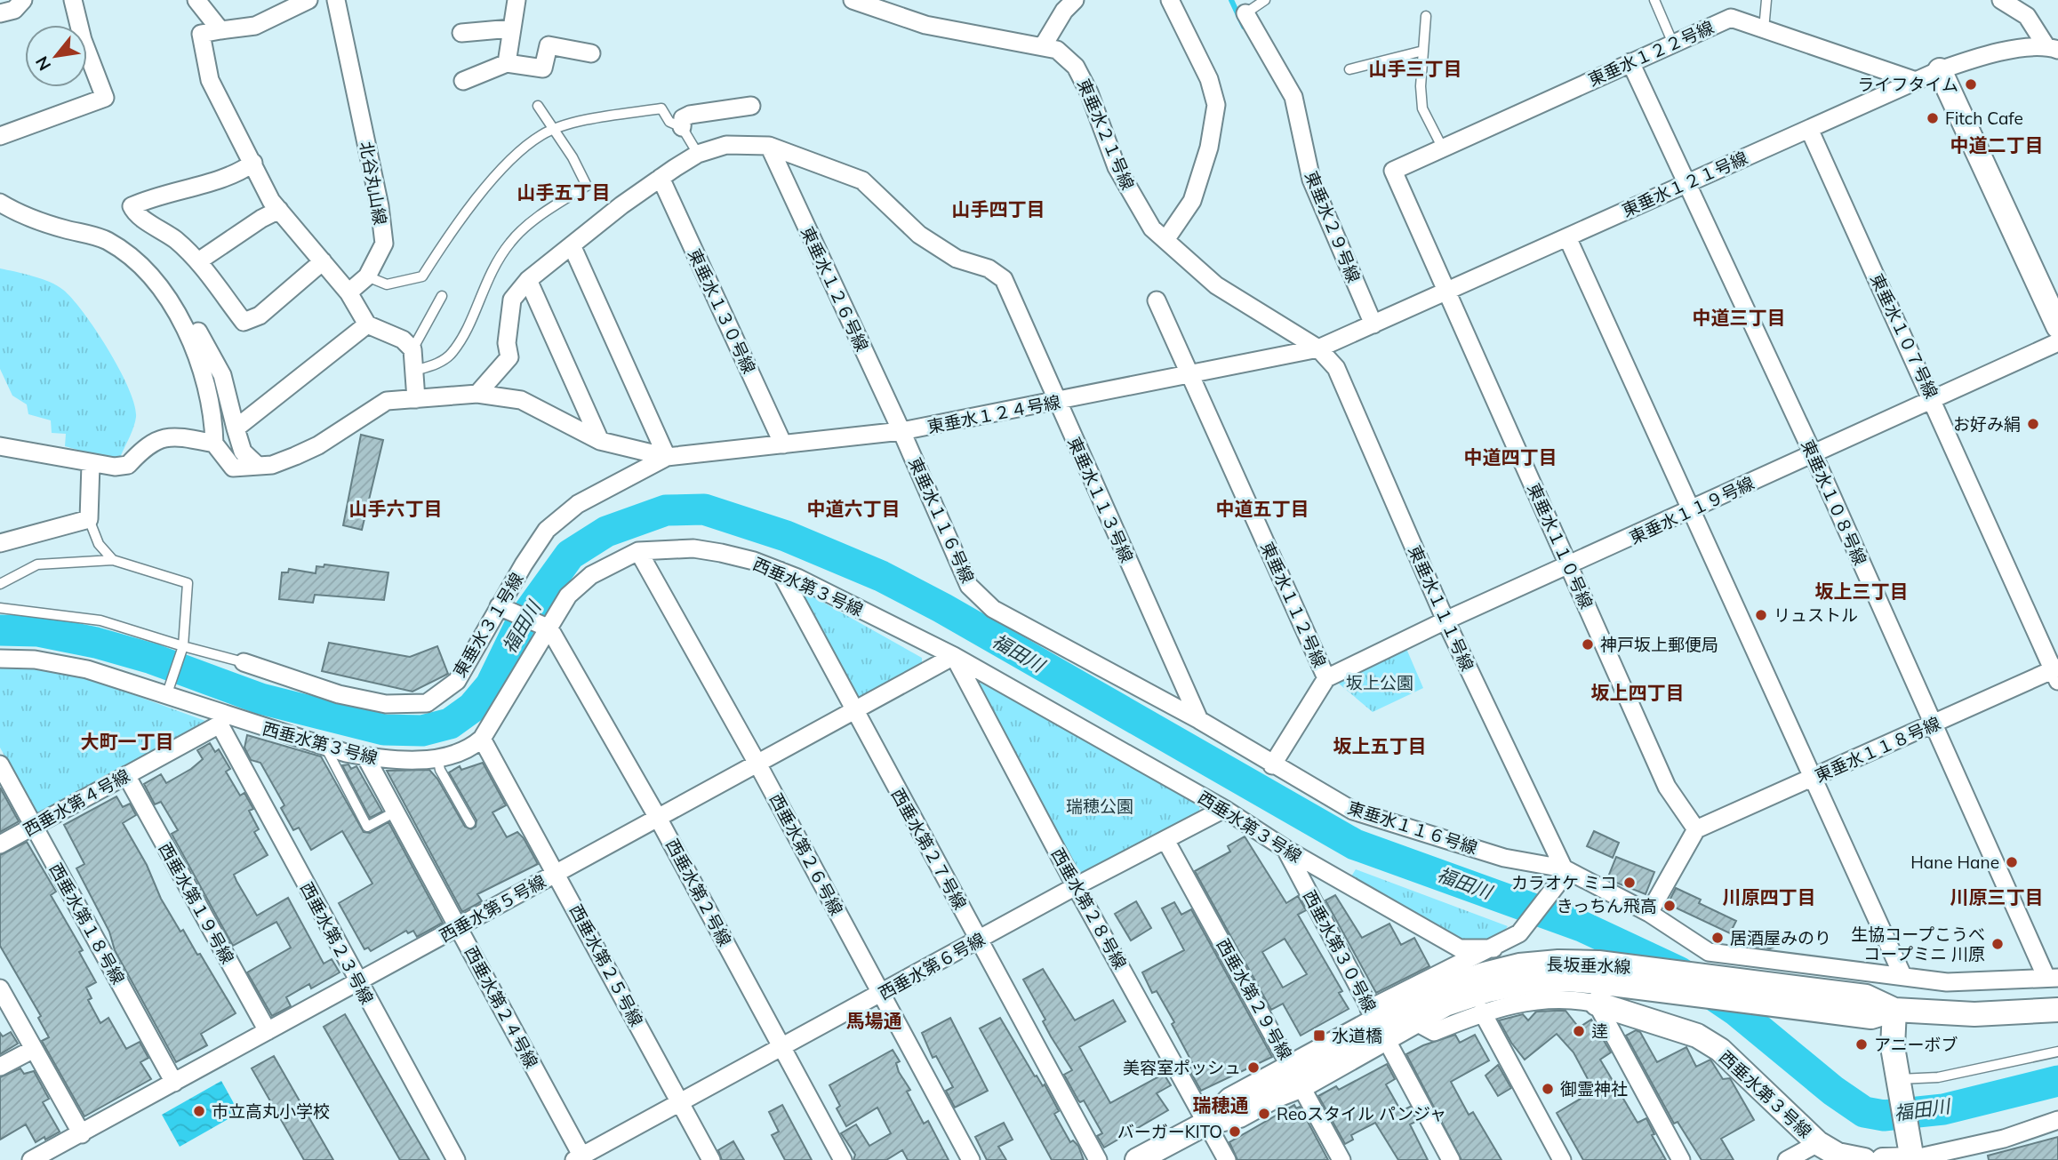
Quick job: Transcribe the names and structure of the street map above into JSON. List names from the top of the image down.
{
  "streets": {
    "main road": ["西垂水第３号線", "長坂垂水線"],
    "street": [
      "東垂水１２２号線",
      "東垂水２１号線",
      "北谷丸山線",
      "東垂水１２１号線",
      "東垂水２９号線",
      "東垂水１２６号線",
      "東垂水１３０号線",
      "東垂水１０７号線",
      "東垂水１２４号線",
      "東垂水１１３号線",
      "東垂水１０８号線",
      "東垂水１１９号線",
      "東垂水１１６号線",
      "東垂水１１０号線",
      "東垂水１１２号線",
      "東垂水１１１号線",
      "東垂水３１号線",
      "東垂水１１８号線",
      "西垂水第４号線",
      "西垂水第２７号線",
      "西垂水第２６号線",
      "西垂水第２号線",
      "西垂水第１９号線",
      "西垂水第５号線",
      "西垂水第２８号線",
      "西垂水第１８号線",
      "西垂水第２３号線",
      "西垂水第３０号線",
      "西垂水第２５号線",
      "西垂水第６号線",
      "西垂水第２９号線",
      "西垂水第２４号線"
    ]
  },
  "crossings": [
    ["東垂水１２２号線", "東垂水１２１号線"],
    ["東垂水１２２号線", "東垂水１０８号線"],
    ["東垂水１２２号線", "東垂水１１０号線"],
    ["東垂水２１号線", "東垂水１２１号線"],
    ["東垂水２１号線", "東垂水１２４号線"],
    ["東垂水２１号線", "東垂水１１１号線"],
    ["東垂水１２１号線", "東垂水２９号線"],
    ["東垂水１２１号線", "東垂水１０７号線"],
    ["東垂水１２１号線", "東垂水１２４号線"],
    ["東垂水１２１号線", "東垂水１０８号線"],
    ["東垂水１２１号線", "東垂水１１０号線"],
    ["東垂水１２１号線", "東垂水１１１号線"],
    ["東垂水１２６号線", "東垂水１２４号線"],
    ["東垂水１２６号線", "東垂水１１３号線"],
    ["東垂水１２６号線", "東垂水１１６号線"],
    ["東垂水１３０号線", "東垂水１２４号線"],
    ["東垂水１０７号線", "東垂水１１９号線"],
    ["東垂水１０７号線", "東垂水１１８号線"],
    ["東垂水１２４号線", "東垂水１１３号線"],
    ["東垂水１２４号線", "東垂水１１６号線"],
    ["東垂水１２４号線", "東垂水１１２号線"],
    ["東垂水１２４号線", "東垂水１１１号線"],
    ["東垂水１２４号線", "東垂水３１号線"],
    ["東垂水１１３号線", "東垂水１１６号線"],
    ["東垂水１０８号線", "東垂水１１９号線"],
    ["東垂水１０８号線", "東垂水１１６号線"],
    ["東垂水１０８号線", "東垂水１１８号線"],
    ["東垂水１１９号線", "東垂水１１０号線"],
    ["東垂水１１９号線", "東垂水１１２号線"],
    ["東垂水１１９号線", "東垂水１１１号線"],
    ["東垂水１１６号線", "東垂水１１２号線"],
    ["東垂水１１６号線", "東垂水１１１号線"],
    ["東垂水１１０号線", "東垂水１１８号線"],
    ["西垂水第３号線", "西垂水第４号線"],
    ["西垂水第３号線", "西垂水第２７号線"],
    ["西垂水第３号線", "西垂水第２６号線"],
    ["西垂水第３号線", "西垂水第２号線"],
    ["西垂水第３号線", "西垂水第５号線"],
    ["西垂水第３号線", "西垂水第２８号線"],
    ["西垂水第３号線", "西垂水第２３号線"],
    ["西垂水第３号線", "西垂水第３０号線"],
    ["西垂水第３号線", "西垂水第２５号線"],
    ["西垂水第３号線", "西垂水第６号線"],
    ["西垂水第３号線", "西垂水第２４号線"],
    ["西垂水第４号線", "西垂水第１９号線"],
    ["西垂水第４号線", "西垂水第１８号線"],
    ["西垂水第４号線", "西垂水第２３号線"],
    ["西垂水第２７号線", "西垂水第５号線"],
    ["西垂水第２７号線", "西垂水第６号線"],
    ["西垂水第２６号線", "西垂水第５号線"],
    ["西垂水第２６号線", "西垂水第６号線"],
    ["西垂水第２号線", "西垂水第５号線"],
    ["西垂水第２号線", "西垂水第６号線"],
    ["西垂水第１９号線", "西垂水第５号線"],
    ["西垂水第５号線", "西垂水第２８号線"],
    ["西垂水第５号線", "西垂水第１８号線"],
    ["西垂水第５号線", "西垂水第２３号線"],
    ["西垂水第５号線", "西垂水第２５号線"],
    ["西垂水第５号線", "西垂水第２４号線"],
    ["西垂水第２８号線", "長坂垂水線"],
    ["西垂水第２８号線", "西垂水第６号線"],
    ["西垂水第３０号線", "長坂垂水線"],
    ["西垂水第２５号線", "西垂水第６号線"],
    ["長坂垂水線", "西垂水第２９号線"],
    ["西垂水第６号線", "西垂水第２９号線"],
    ["西垂水第６号線", "西垂水第２４号線"]
  ],
  "districts": [
    "山手三丁目",
    "中道二丁目",
    "山手五丁目",
    "山手四丁目",
    "中道三丁目",
    "中道四丁目",
    "山手六丁目",
    "中道六丁目",
    "中道五丁目",
    "坂上三丁目",
    "坂上四丁目",
    "大町一丁目",
    "坂上五丁目",
    "川原四丁目",
    "川原三丁目",
    "馬場通",
    "瑞穂通"
  ],
  "water": ["福田川"],
  "parks": ["坂上公園", "瑞穂公園"],
  "places": {
    "other": [
      "ライフタイム",
      "Fitch Cafe",
      "お好み絹",
      "リュストル",
      "神戸坂上郵便局",
      "Hane Hane",
      "カラオケ ミコ",
      "きっちん飛高",
      "居酒屋みのり",
      "生協コープこうべ コープミニ 川原",
      "逹",
      "アニーボブ",
      "美容室ポッシュ",
      "御霊神社",
      "市立高丸小学校",
      "Reoスタイル パンジャ",
      "バーガーKITO"
    ],
    "transit": ["水道橋"]
  },
  "north": "bottom left"
}
